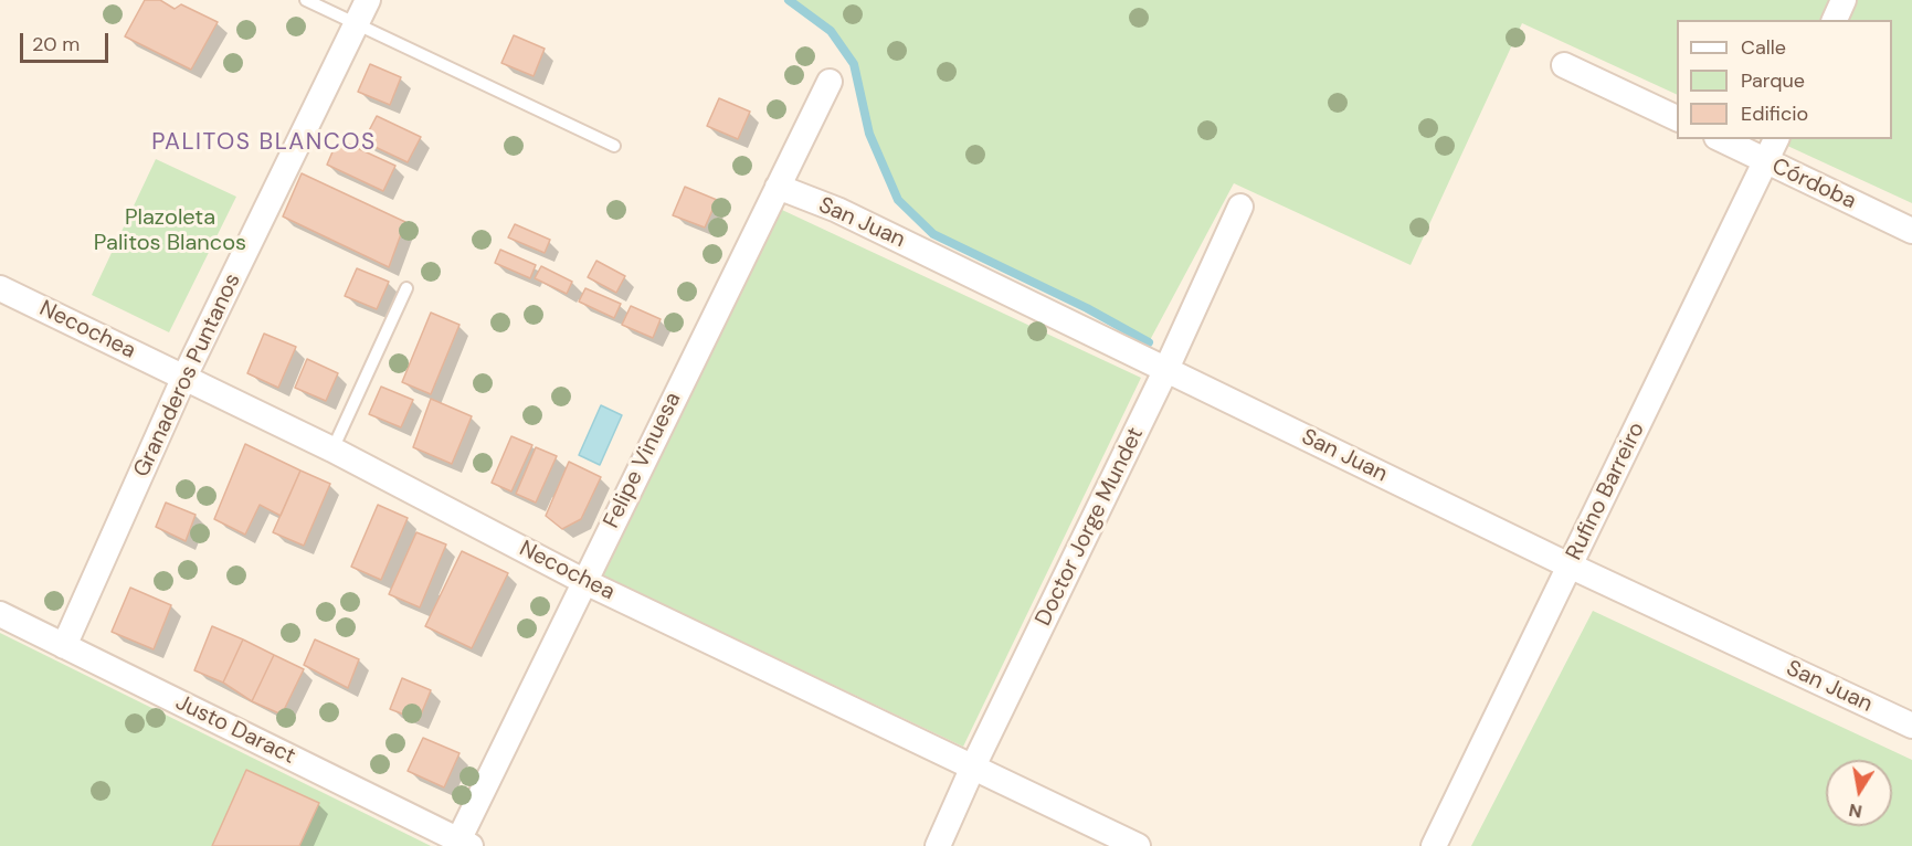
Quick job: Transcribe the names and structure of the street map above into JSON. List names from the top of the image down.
{
  "streets": {
    "street": [
      "Córdoba",
      "San Juan",
      "Necochea",
      "Granaderos Puntanos",
      "Felipe Vinuesa",
      "Rufino Barreiro",
      "Doctor Jorge Mundet",
      "Justo Daract"
    ]
  },
  "crossings": [
    ["Córdoba", "Rufino Barreiro"],
    ["San Juan", "Felipe Vinuesa"],
    ["San Juan", "Rufino Barreiro"],
    ["San Juan", "Doctor Jorge Mundet"],
    ["Necochea", "Granaderos Puntanos"],
    ["Necochea", "Felipe Vinuesa"],
    ["Necochea", "Doctor Jorge Mundet"],
    ["Granaderos Puntanos", "Justo Daract"],
    ["Felipe Vinuesa", "Justo Daract"]
  ],
  "districts": ["PALITOS BLANCOS"],
  "parks": ["Plazoleta Palitos Blancos"],
  "legend": ["Calle", "Parque", "Edificio"],
  "scale_bar": "20 m",
  "north": "bottom"
}
